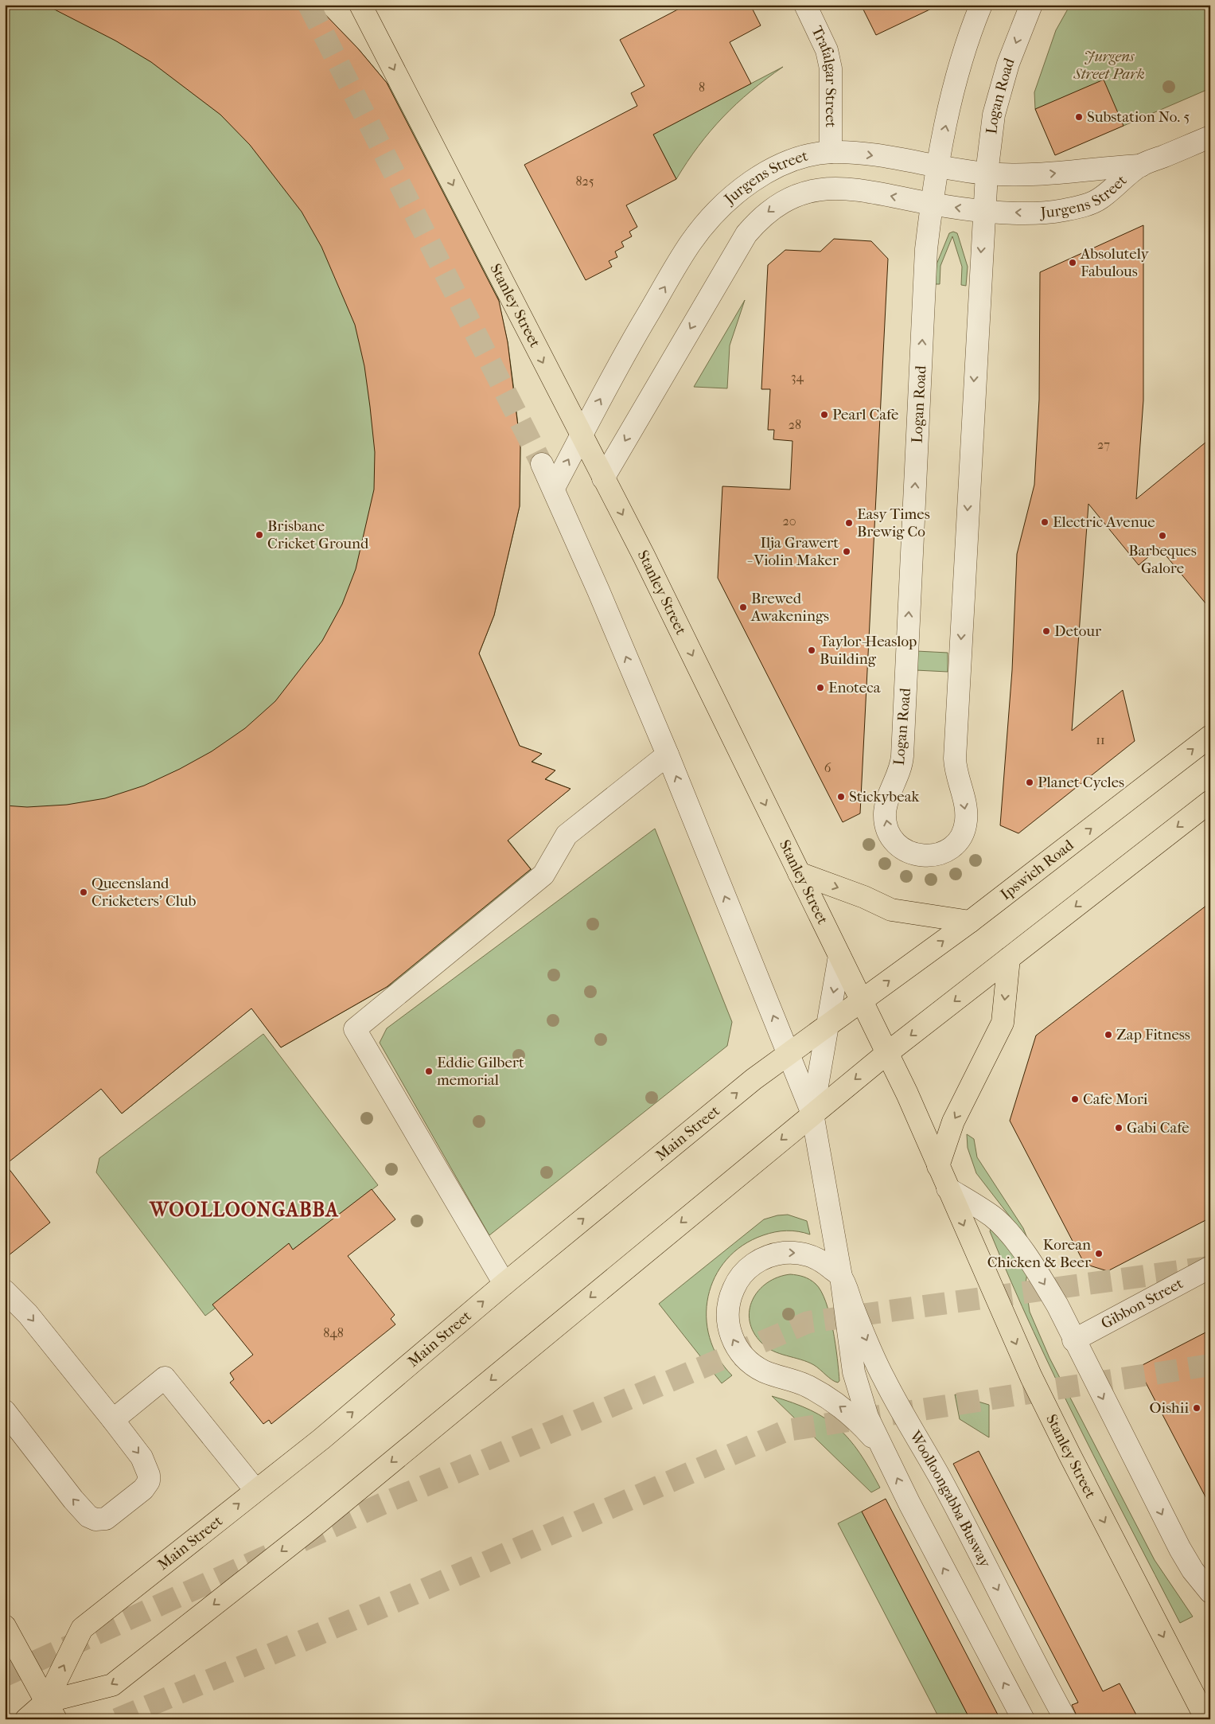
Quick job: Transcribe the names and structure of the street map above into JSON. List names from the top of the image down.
{
  "streets": {
    "main road": ["Stanley Street", "Ipswich Road", "Main Street"],
    "street": [
      "Trafalgar Street",
      "Logan Road",
      "Jurgens Street",
      "Gibbon Street",
      "Woolloongabba Busway"
    ]
  },
  "crossings": [
    ["Trafalgar Street", "Jurgens Street"],
    ["Logan Road", "Jurgens Street"],
    ["Jurgens Street", "Stanley Street"],
    ["Stanley Street", "Ipswich Road"],
    ["Stanley Street", "Main Street"],
    ["Stanley Street", "Woolloongabba Busway"],
    ["Ipswich Road", "Main Street"],
    ["Main Street", "Woolloongabba Busway"]
  ],
  "one_way": ["Stanley Street"],
  "districts": ["WOOLLOONGABBA"],
  "parks": ["Jurgens Street Park"],
  "places": [
    "Substation No. 5",
    "Absolutely Fabulous",
    "Pearl Cafe",
    "Electric Avenue",
    "Easy Times Brewig Co",
    "Brisbane Cricket Ground",
    "Barbeques Galore",
    "Ilja Grawert - Violin Maker",
    "Brewed Awakenings",
    "Detour",
    "Taylor-Heaslop Building",
    "Enoteca",
    "Planet Cycles",
    "Stickybeak",
    "Queensland Cricketers' Club",
    "Zap Fitness",
    "Eddie Gilbert memorial",
    "Cafe Mori",
    "Gabi Cafe",
    "Korean Chicken & Beer",
    "Oishii"
  ],
  "house_numbers": [
    "8",
    "825",
    "34",
    "28",
    "27",
    "20",
    "11",
    "6",
    "848"
  ]
}
